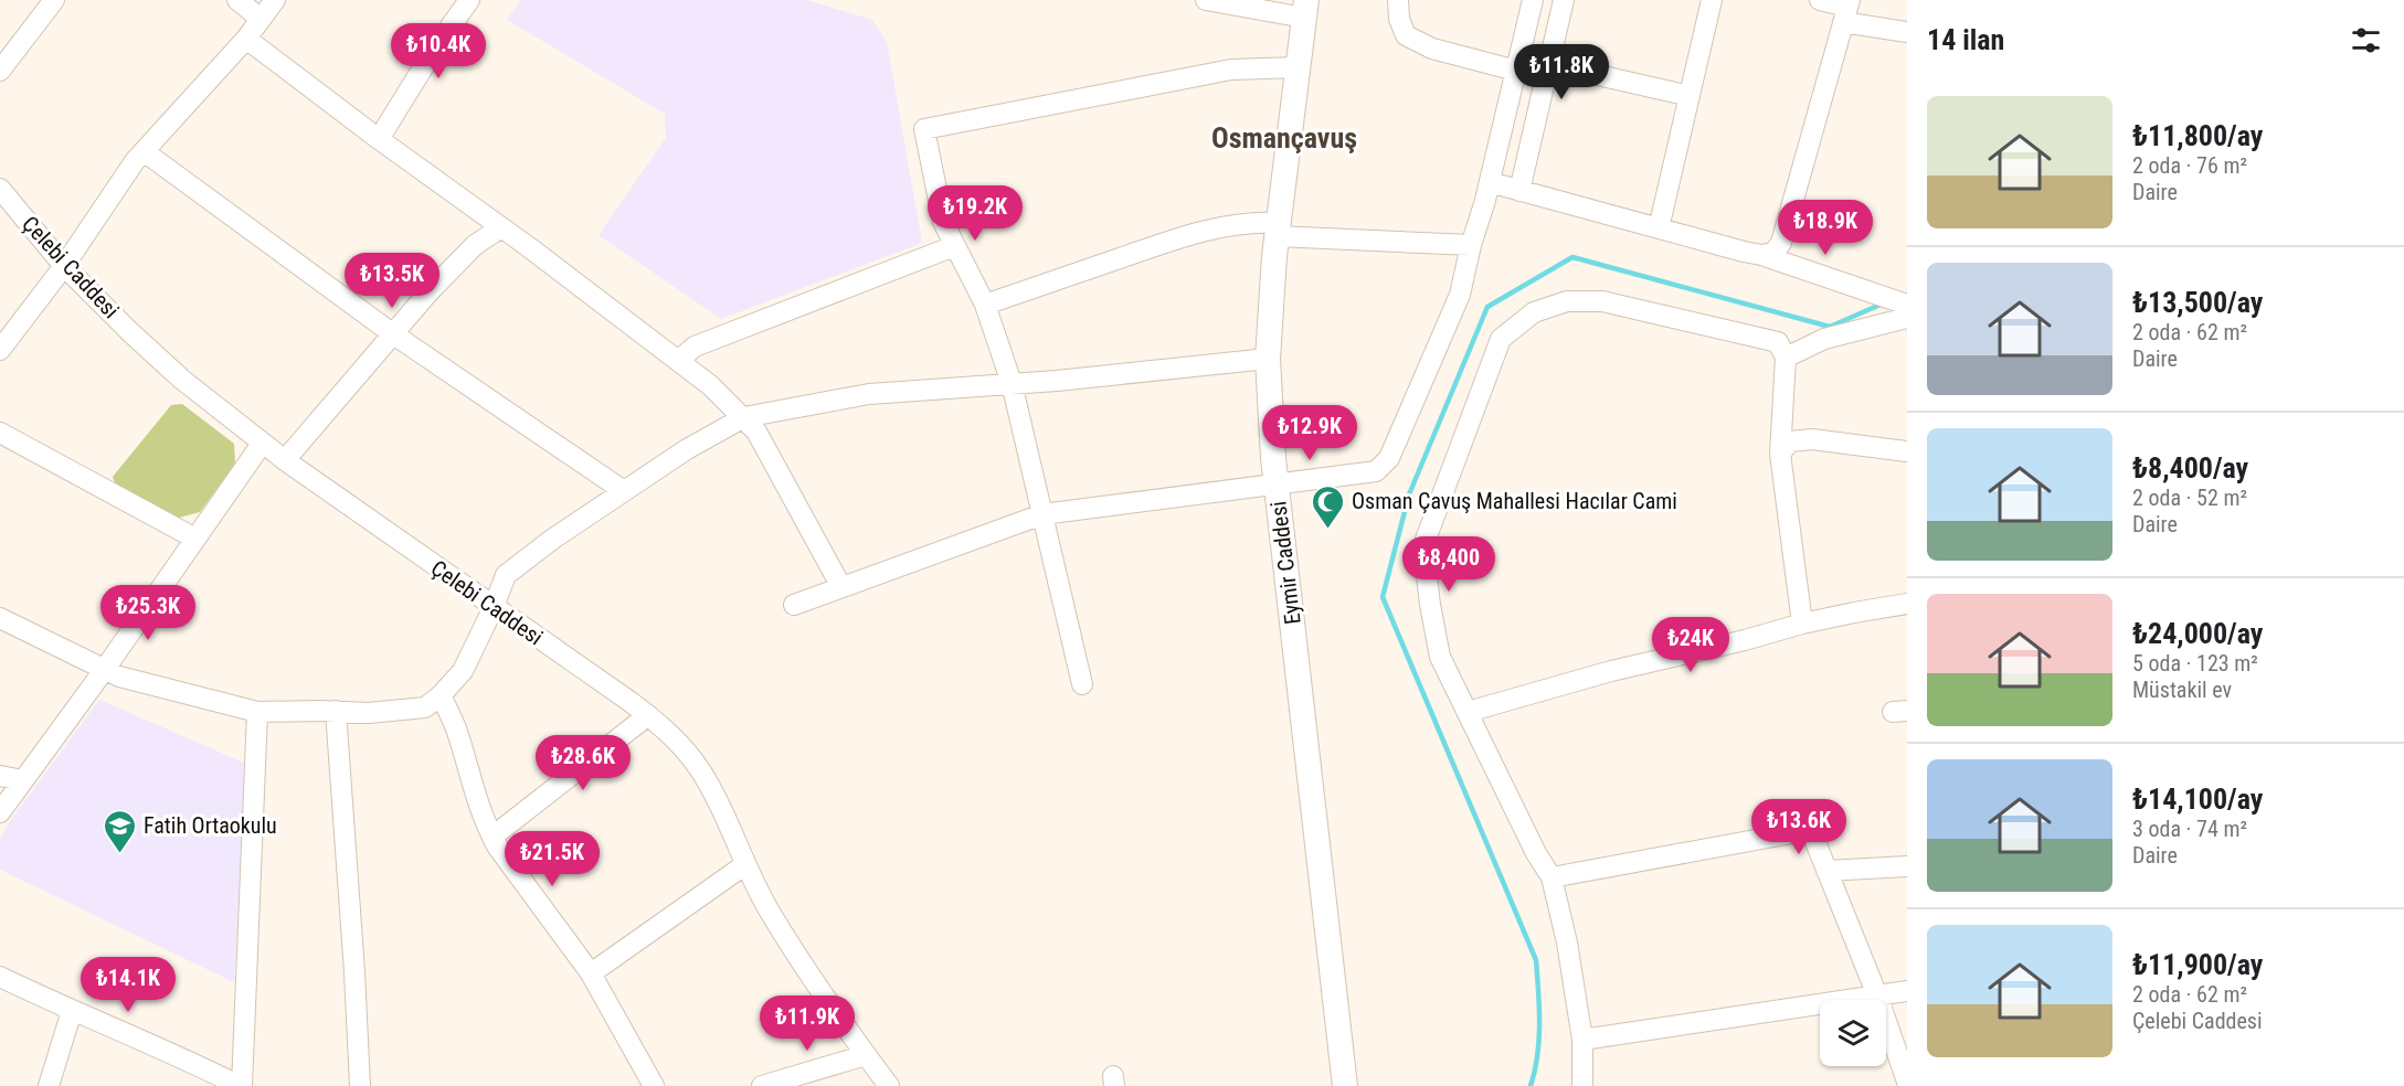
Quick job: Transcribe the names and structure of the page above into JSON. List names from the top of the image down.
{
  "streets": {
    "main road": ["Eymir Caddesi"],
    "street": ["Çelebi Caddesi"]
  },
  "districts": ["Osmançavuş"],
  "places": {
    "mosque": ["Osman Çavuş Mahallesi Hacılar Cami"],
    "school or university": ["Fatih Ortaokulu"]
  },
  "page": {
    "heading": "14 ilan",
    "price": [
      "₺10.4K",
      "₺11.8K",
      "₺19.2K",
      "₺18.9K",
      "₺13.5K",
      "₺12.9K",
      "₺8,400",
      "₺25.3K",
      "₺24K",
      "₺28.6K",
      "₺13.6K",
      "₺21.5K",
      "₺14.1K",
      "₺11.9K"
    ],
    "list": [
      {
        "name": "₺11,800/ay",
        "note": "2 oda · 76 m² · Daire"
      },
      {
        "name": "₺13,500/ay",
        "note": "2 oda · 62 m² · Daire"
      },
      {
        "name": "₺8,400/ay",
        "note": "2 oda · 52 m² · Daire"
      },
      {
        "name": "₺24,000/ay",
        "note": "5 oda · 123 m² · Müstakil ev"
      },
      {
        "name": "₺14,100/ay",
        "note": "3 oda · 74 m² · Daire"
      },
      {
        "name": "₺11,900/ay",
        "note": "2 oda · 62 m² · Çelebi Caddesi"
      }
    ]
  }
}
